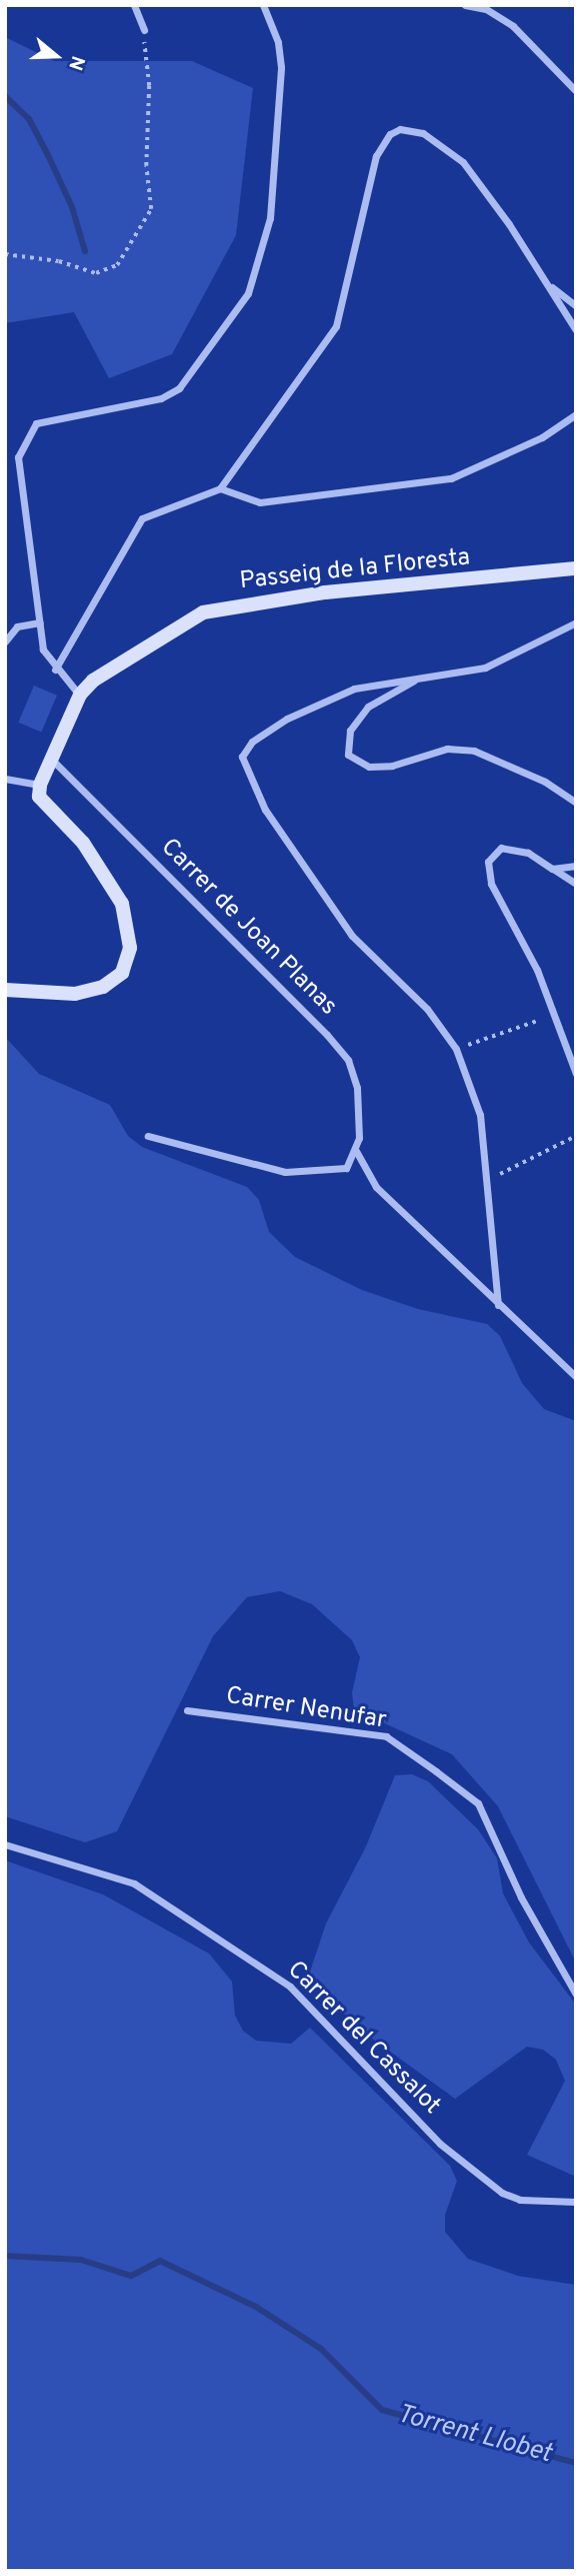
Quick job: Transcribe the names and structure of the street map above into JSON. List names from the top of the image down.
{
  "streets": {
    "street": [
      "Passeig de la Floresta",
      "Carrer de Joan Planas",
      "Carrer Nenufar",
      "Carrer del Cassalot"
    ]
  },
  "water": ["Torrent Llobet"],
  "north": "right"
}
